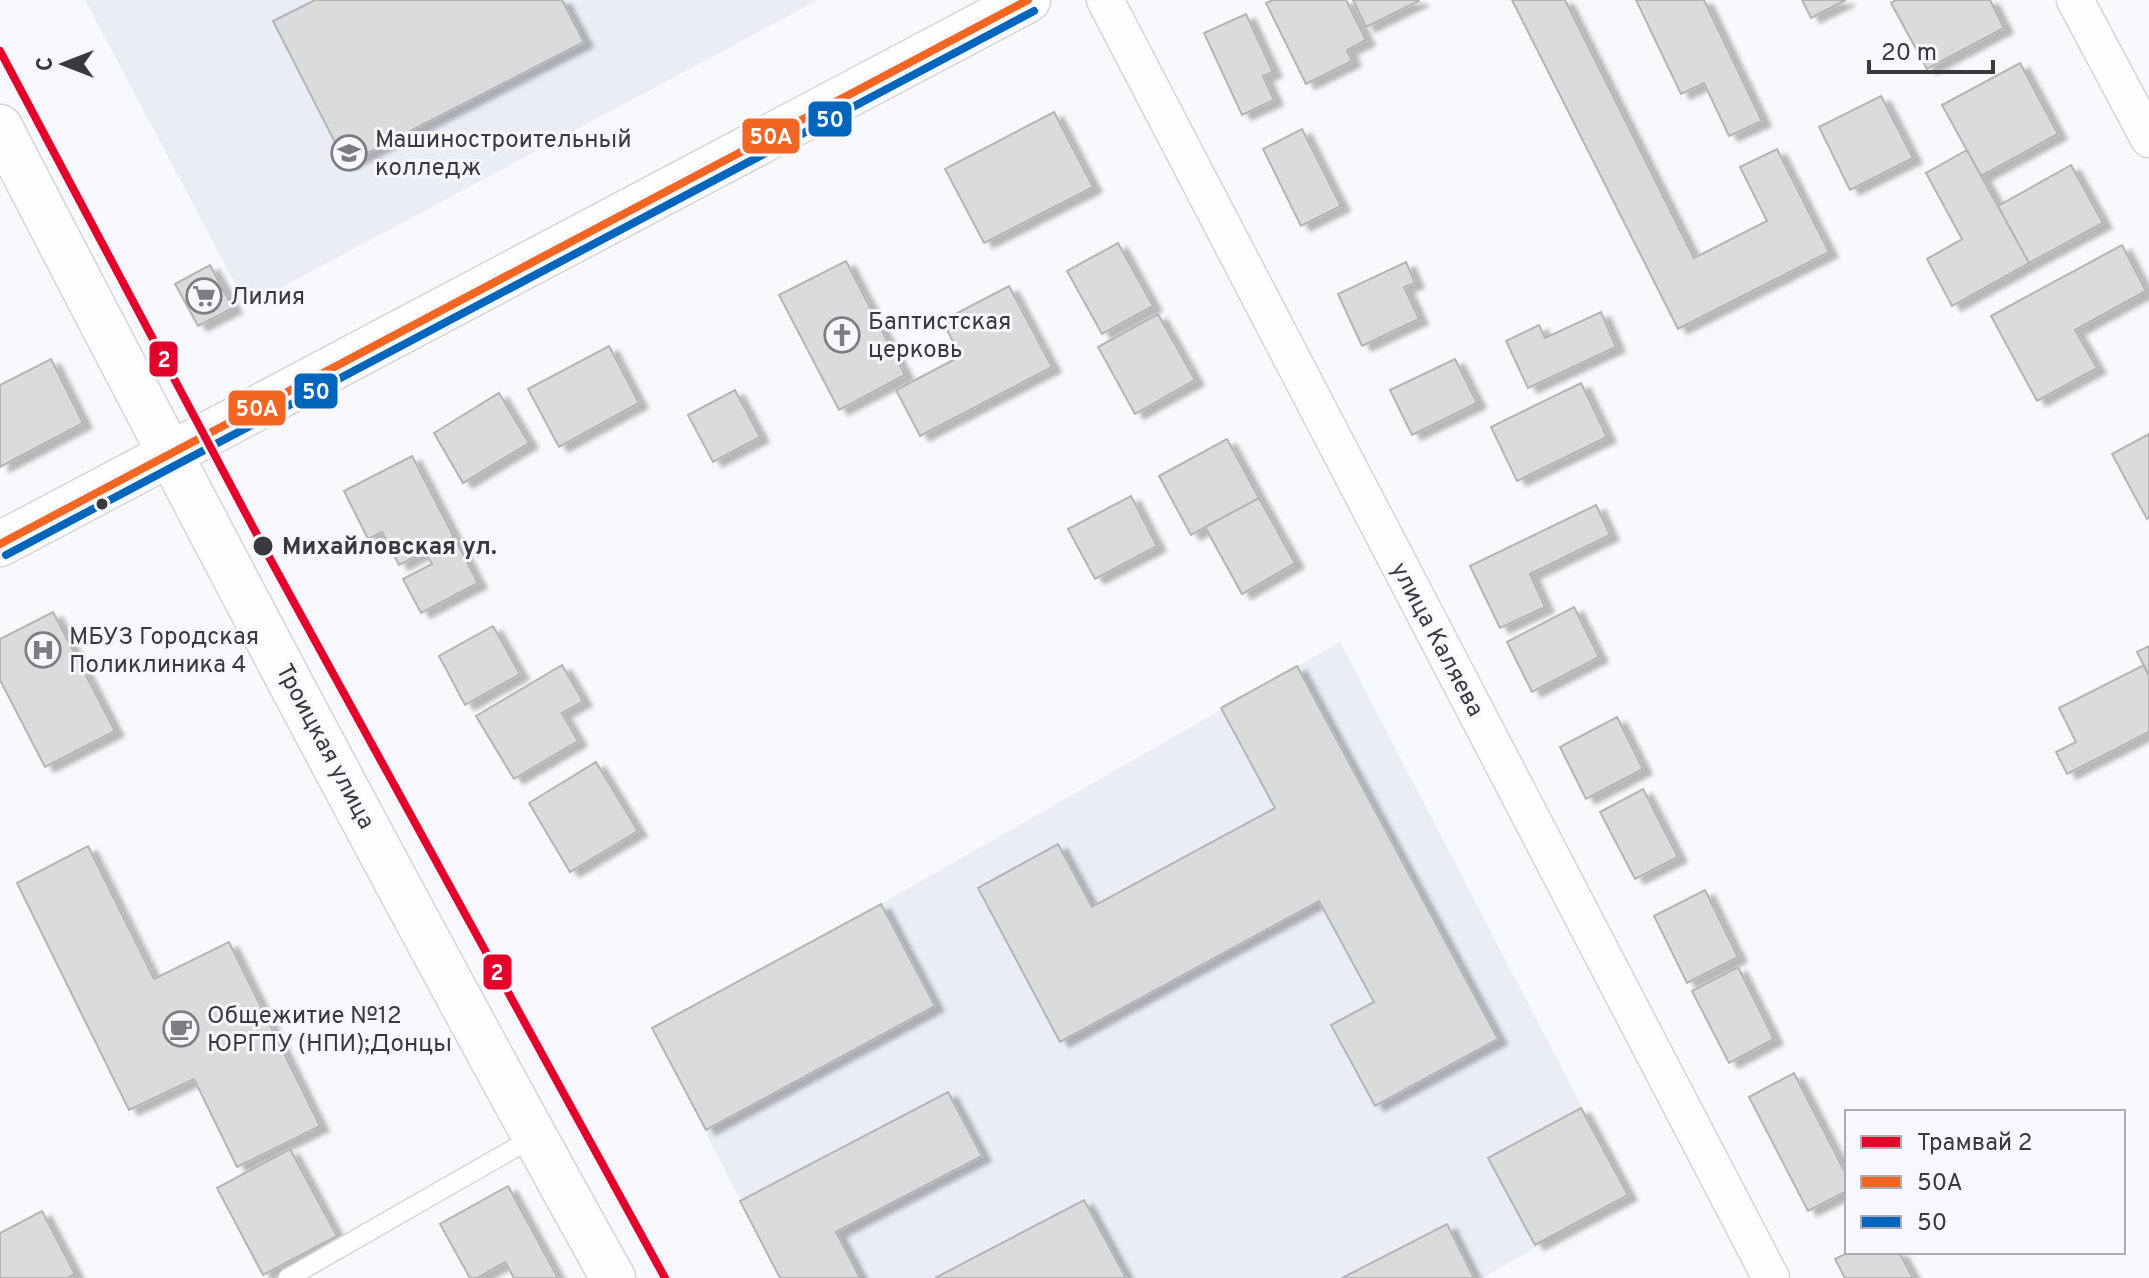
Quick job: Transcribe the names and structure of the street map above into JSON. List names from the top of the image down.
{
  "streets": {
    "street": ["улица Каляева", "Троицкая улица"]
  },
  "places": {
    "school or university": ["Машиностроительный колледж"],
    "supermarket": ["Лилия"],
    "church": ["Баптистская церковь"],
    "other": ["Михайловская ул."],
    "hospital": ["МБУЗ Городская Поликлиника 4"],
    "cafe": ["Общежитие №12 ЮРГПУ (НПИ);Донцы"]
  },
  "lines": ["transit line 50А", "transit line 50", "tram line 2"],
  "legend": ["Трамвай 2", "50А", "50"],
  "scale_bar": "20 m",
  "north": "left"
}
